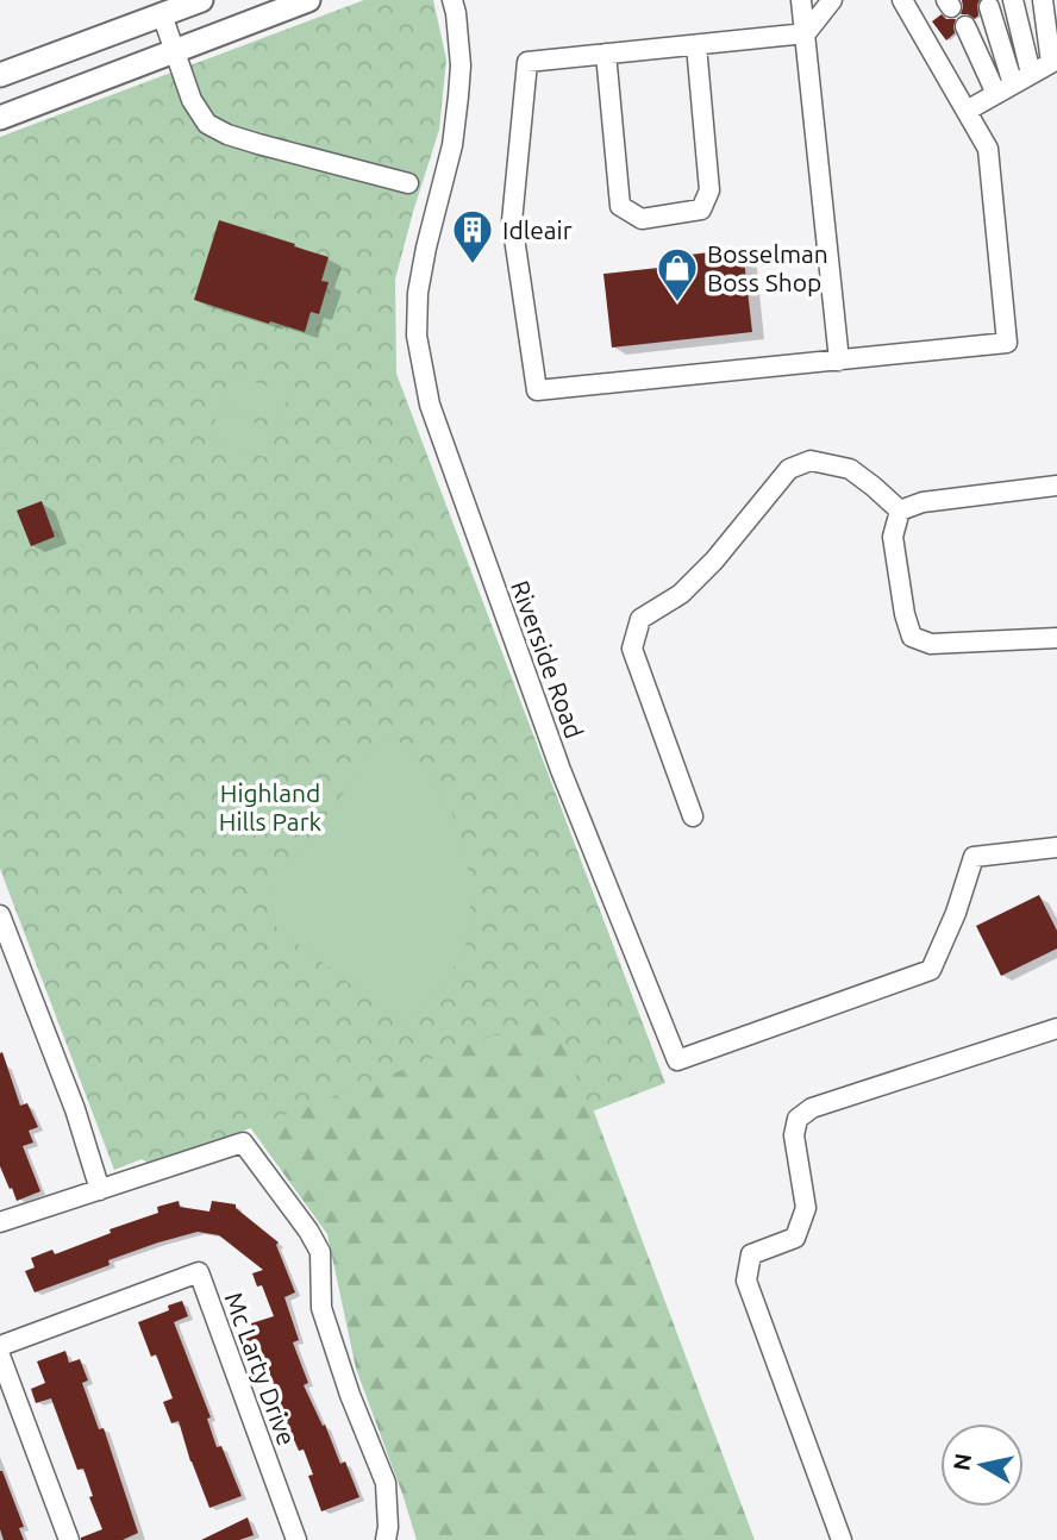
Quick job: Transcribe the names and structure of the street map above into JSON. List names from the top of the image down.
{
  "streets": {
    "street": ["Riverside Road", "Mc Larty Drive"]
  },
  "parks": ["Highland Hills Park"],
  "places": {
    "building": ["Idleair"],
    "shop": ["Bosselman Boss Shop"]
  },
  "north": "left"
}
